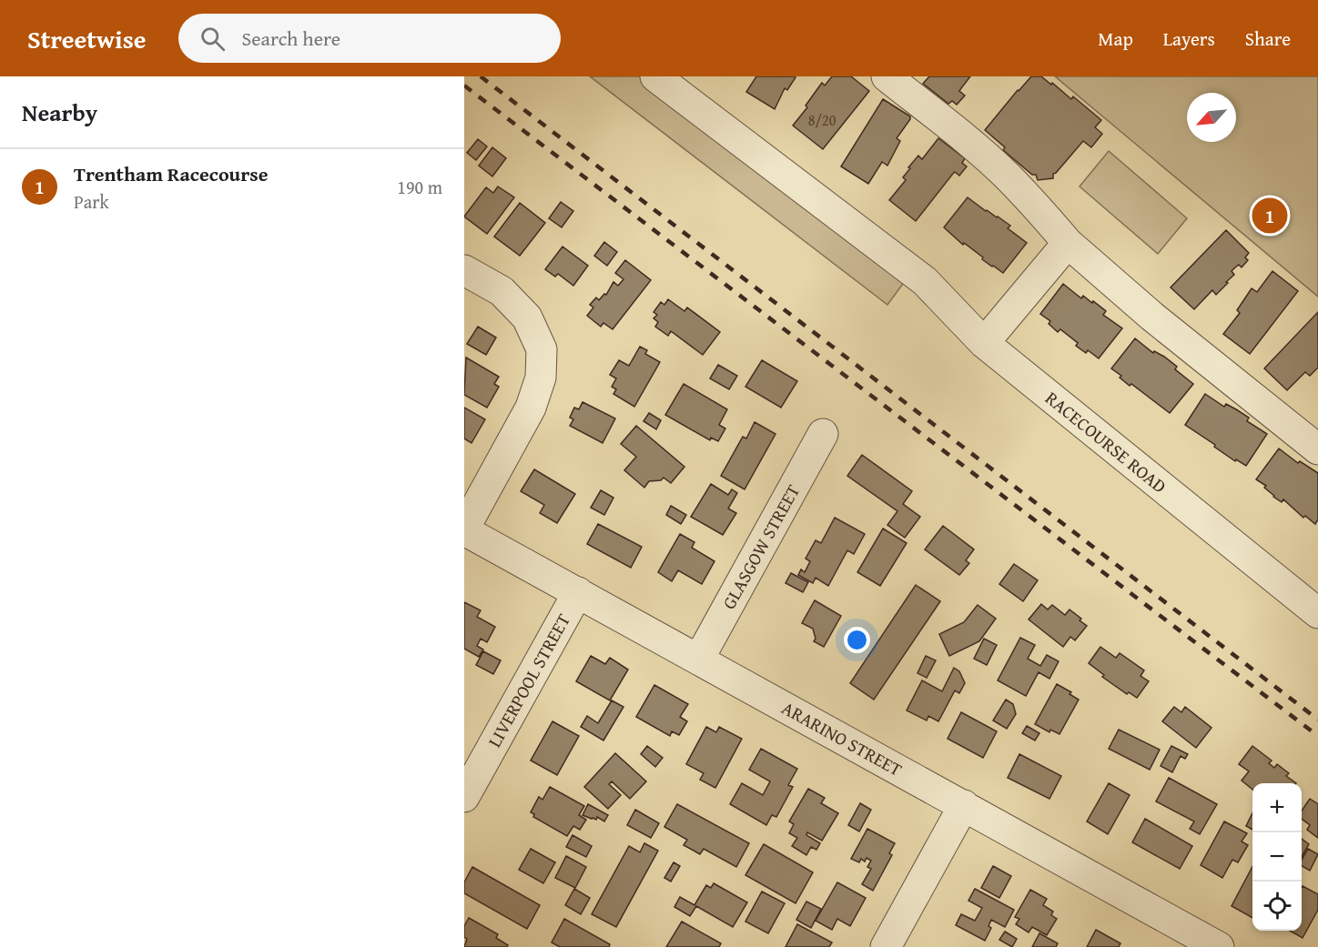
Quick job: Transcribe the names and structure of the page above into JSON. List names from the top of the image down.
{
  "streets": {
    "street": [
      "RACECOURSE ROAD",
      "GLASGOW STREET",
      "LIVERPOOL STREET",
      "ARARINO STREET"
    ]
  },
  "crossings": [
    ["GLASGOW STREET", "ARARINO STREET"],
    ["LIVERPOOL STREET", "ARARINO STREET"]
  ],
  "house_numbers": ["8/20"],
  "north": "bottom left",
  "page": {
    "header": "Streetwise",
    "search": "Search here",
    "nav": ["Map", "Layers", "Share"],
    "heading": "Nearby",
    "list": [
      {
        "mark": "1",
        "name": "Trentham Racecourse",
        "note": "Park",
        "value": "190 m"
      }
    ],
    "pins": "1",
    "map_buttons": ["+", "−"]
  }
}
